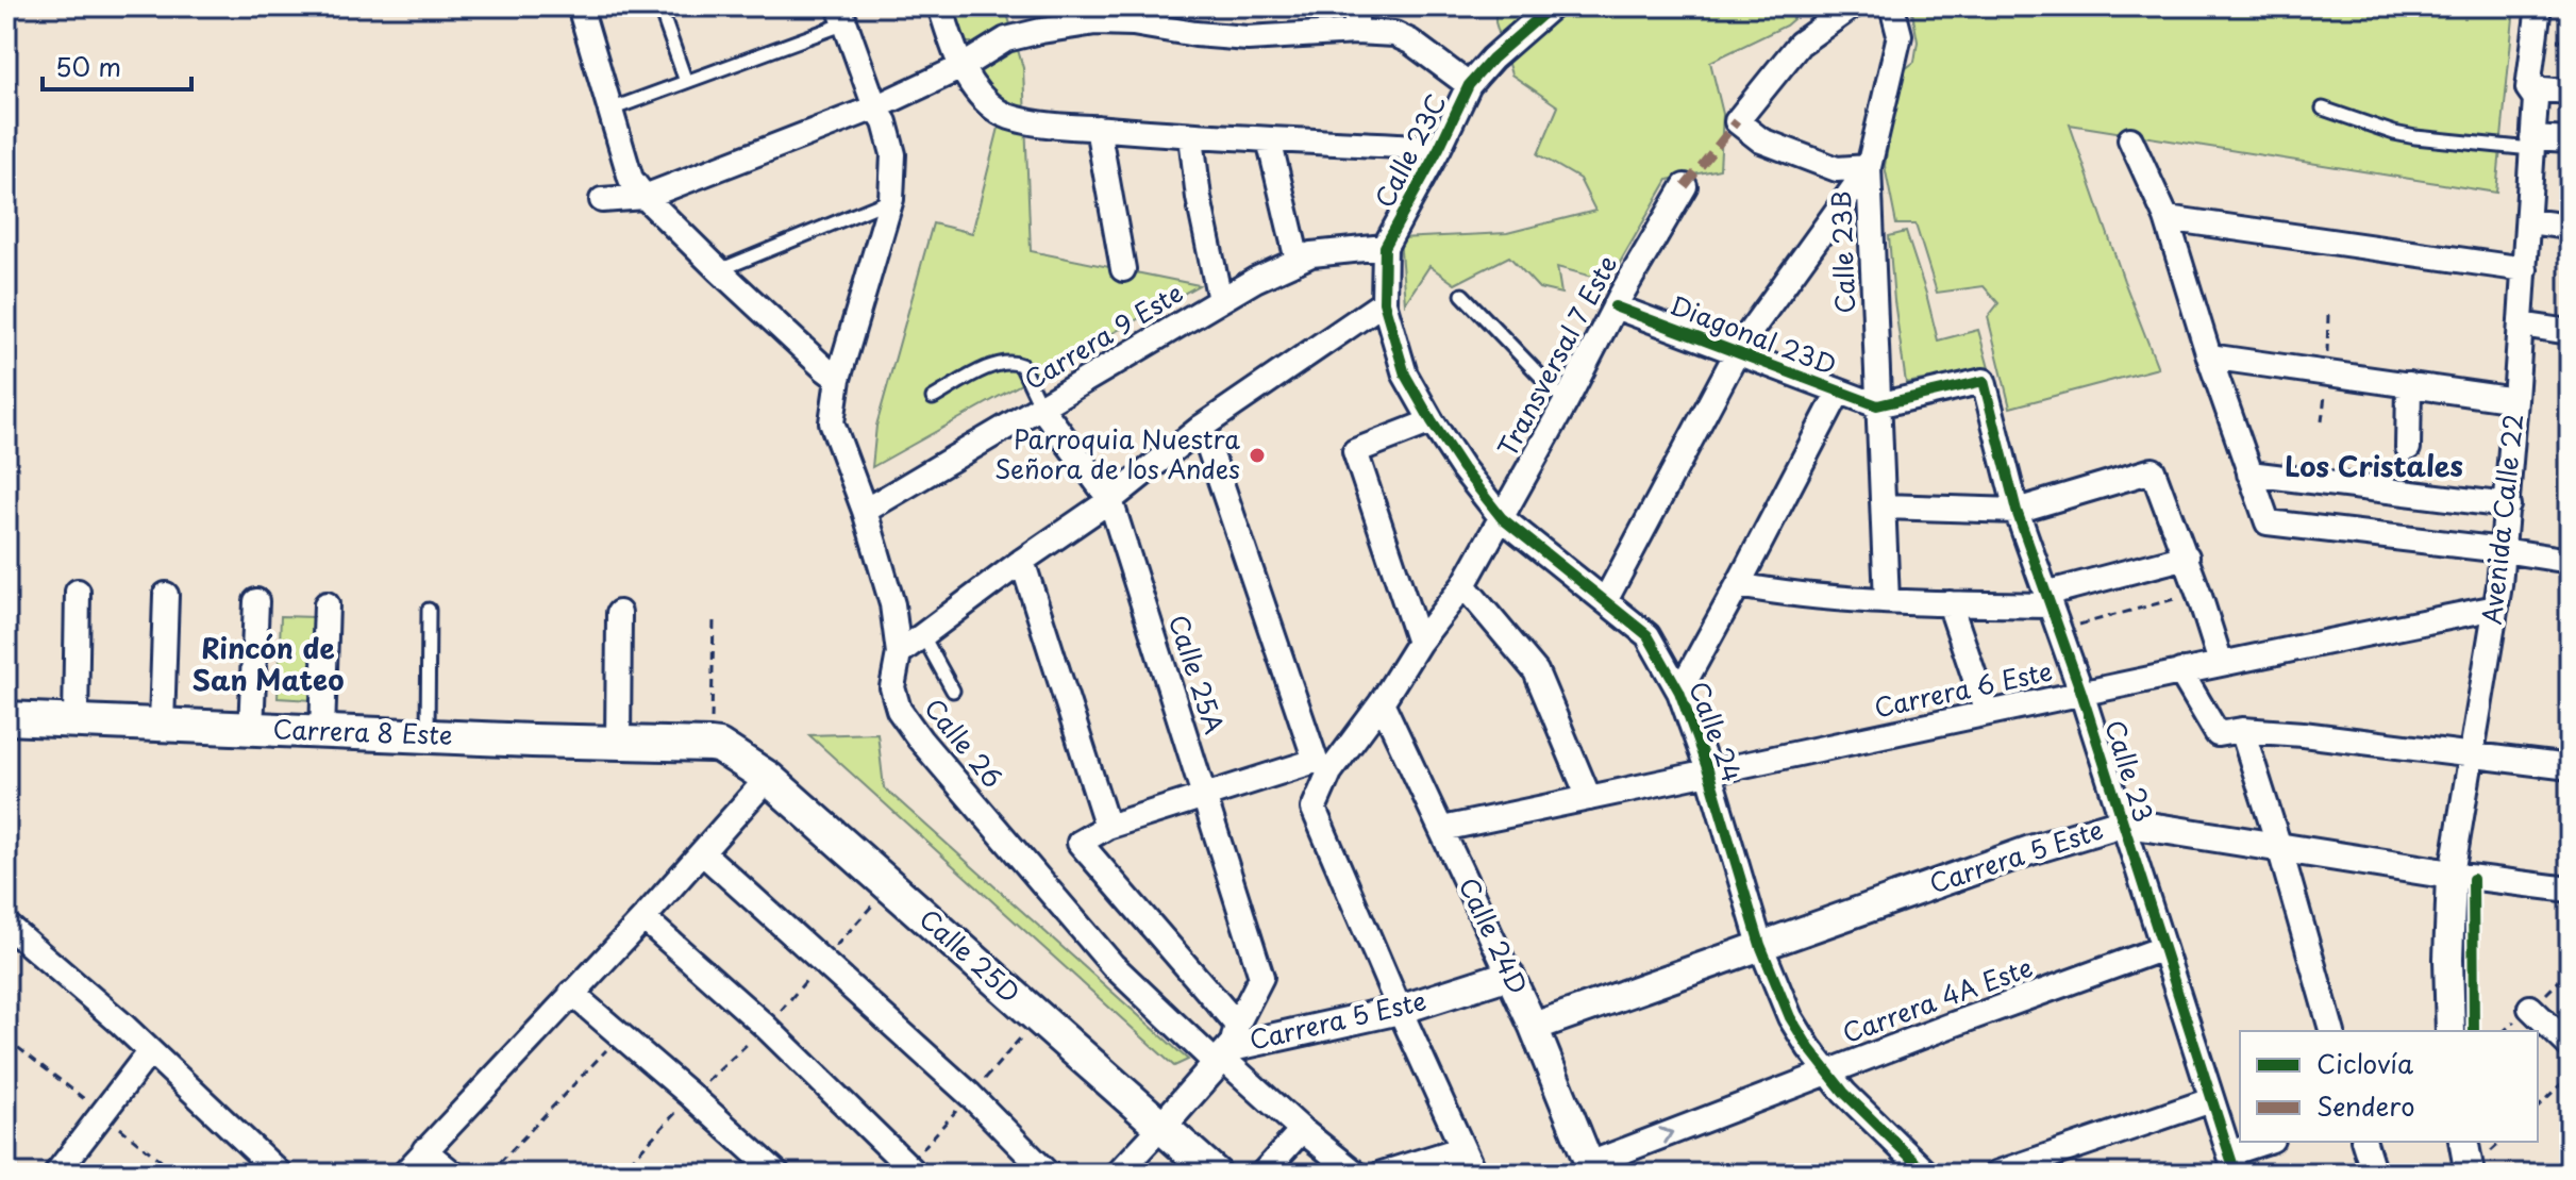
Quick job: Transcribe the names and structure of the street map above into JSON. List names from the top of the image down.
{
  "streets": {
    "main road": ["Carrera 8 Este", "Calle 25D"],
    "street": [
      "Calle 23C",
      "Calle 23B",
      "Diagonal 23D",
      "Carrera 9 Este",
      "Transversal 7 Este",
      "Avenida Calle 22",
      "Calle 25A",
      "Carrera 6 Este",
      "Calle 24",
      "Calle 26",
      "Calle 23",
      "Carrera 5 Este",
      "Calle 24D",
      "Carrera 4A Este"
    ]
  },
  "crossings": [
    ["Calle 23C", "Carrera 9 Este"],
    ["Calle 23C", "Calle 24"],
    ["Calle 23B", "Diagonal 23D"],
    ["Calle 23B", "Calle 23"],
    ["Diagonal 23D", "Transversal 7 Este"],
    ["Diagonal 23D", "Calle 23"],
    ["Carrera 9 Este", "Calle 25A"],
    ["Carrera 9 Este", "Calle 24"],
    ["Carrera 9 Este", "Calle 26"],
    ["Transversal 7 Este", "Calle 24"],
    ["Transversal 7 Este", "Carrera 5 Este"],
    ["Transversal 7 Este", "Calle 24D"],
    ["Avenida Calle 22", "Carrera 6 Este"],
    ["Avenida Calle 22", "Carrera 5 Este"],
    ["Calle 25A", "Calle 26"],
    ["Calle 25A", "Carrera 5 Este"],
    ["Carrera 6 Este", "Calle 24"],
    ["Carrera 6 Este", "Calle 23"],
    ["Carrera 6 Este", "Calle 24D"],
    ["Calle 24", "Carrera 5 Este"],
    ["Calle 24", "Carrera 4A Este"],
    ["Carrera 8 Este", "Calle 25D"],
    ["Calle 26", "Carrera 5 Este"],
    ["Calle 23", "Carrera 5 Este"],
    ["Calle 23", "Carrera 4A Este"],
    ["Carrera 5 Este", "Calle 24D"],
    ["Carrera 5 Este", "Calle 25D"],
    ["Calle 24D", "Carrera 4A Este"]
  ],
  "one_way": ["Carrera 4A Este"],
  "districts": ["Los Cristales", "Rincón de San Mateo"],
  "places": ["Parroquia Nuestra Señora de los Andes"],
  "legend": ["Ciclovía", "Sendero"],
  "scale_bar": "50 m"
}
